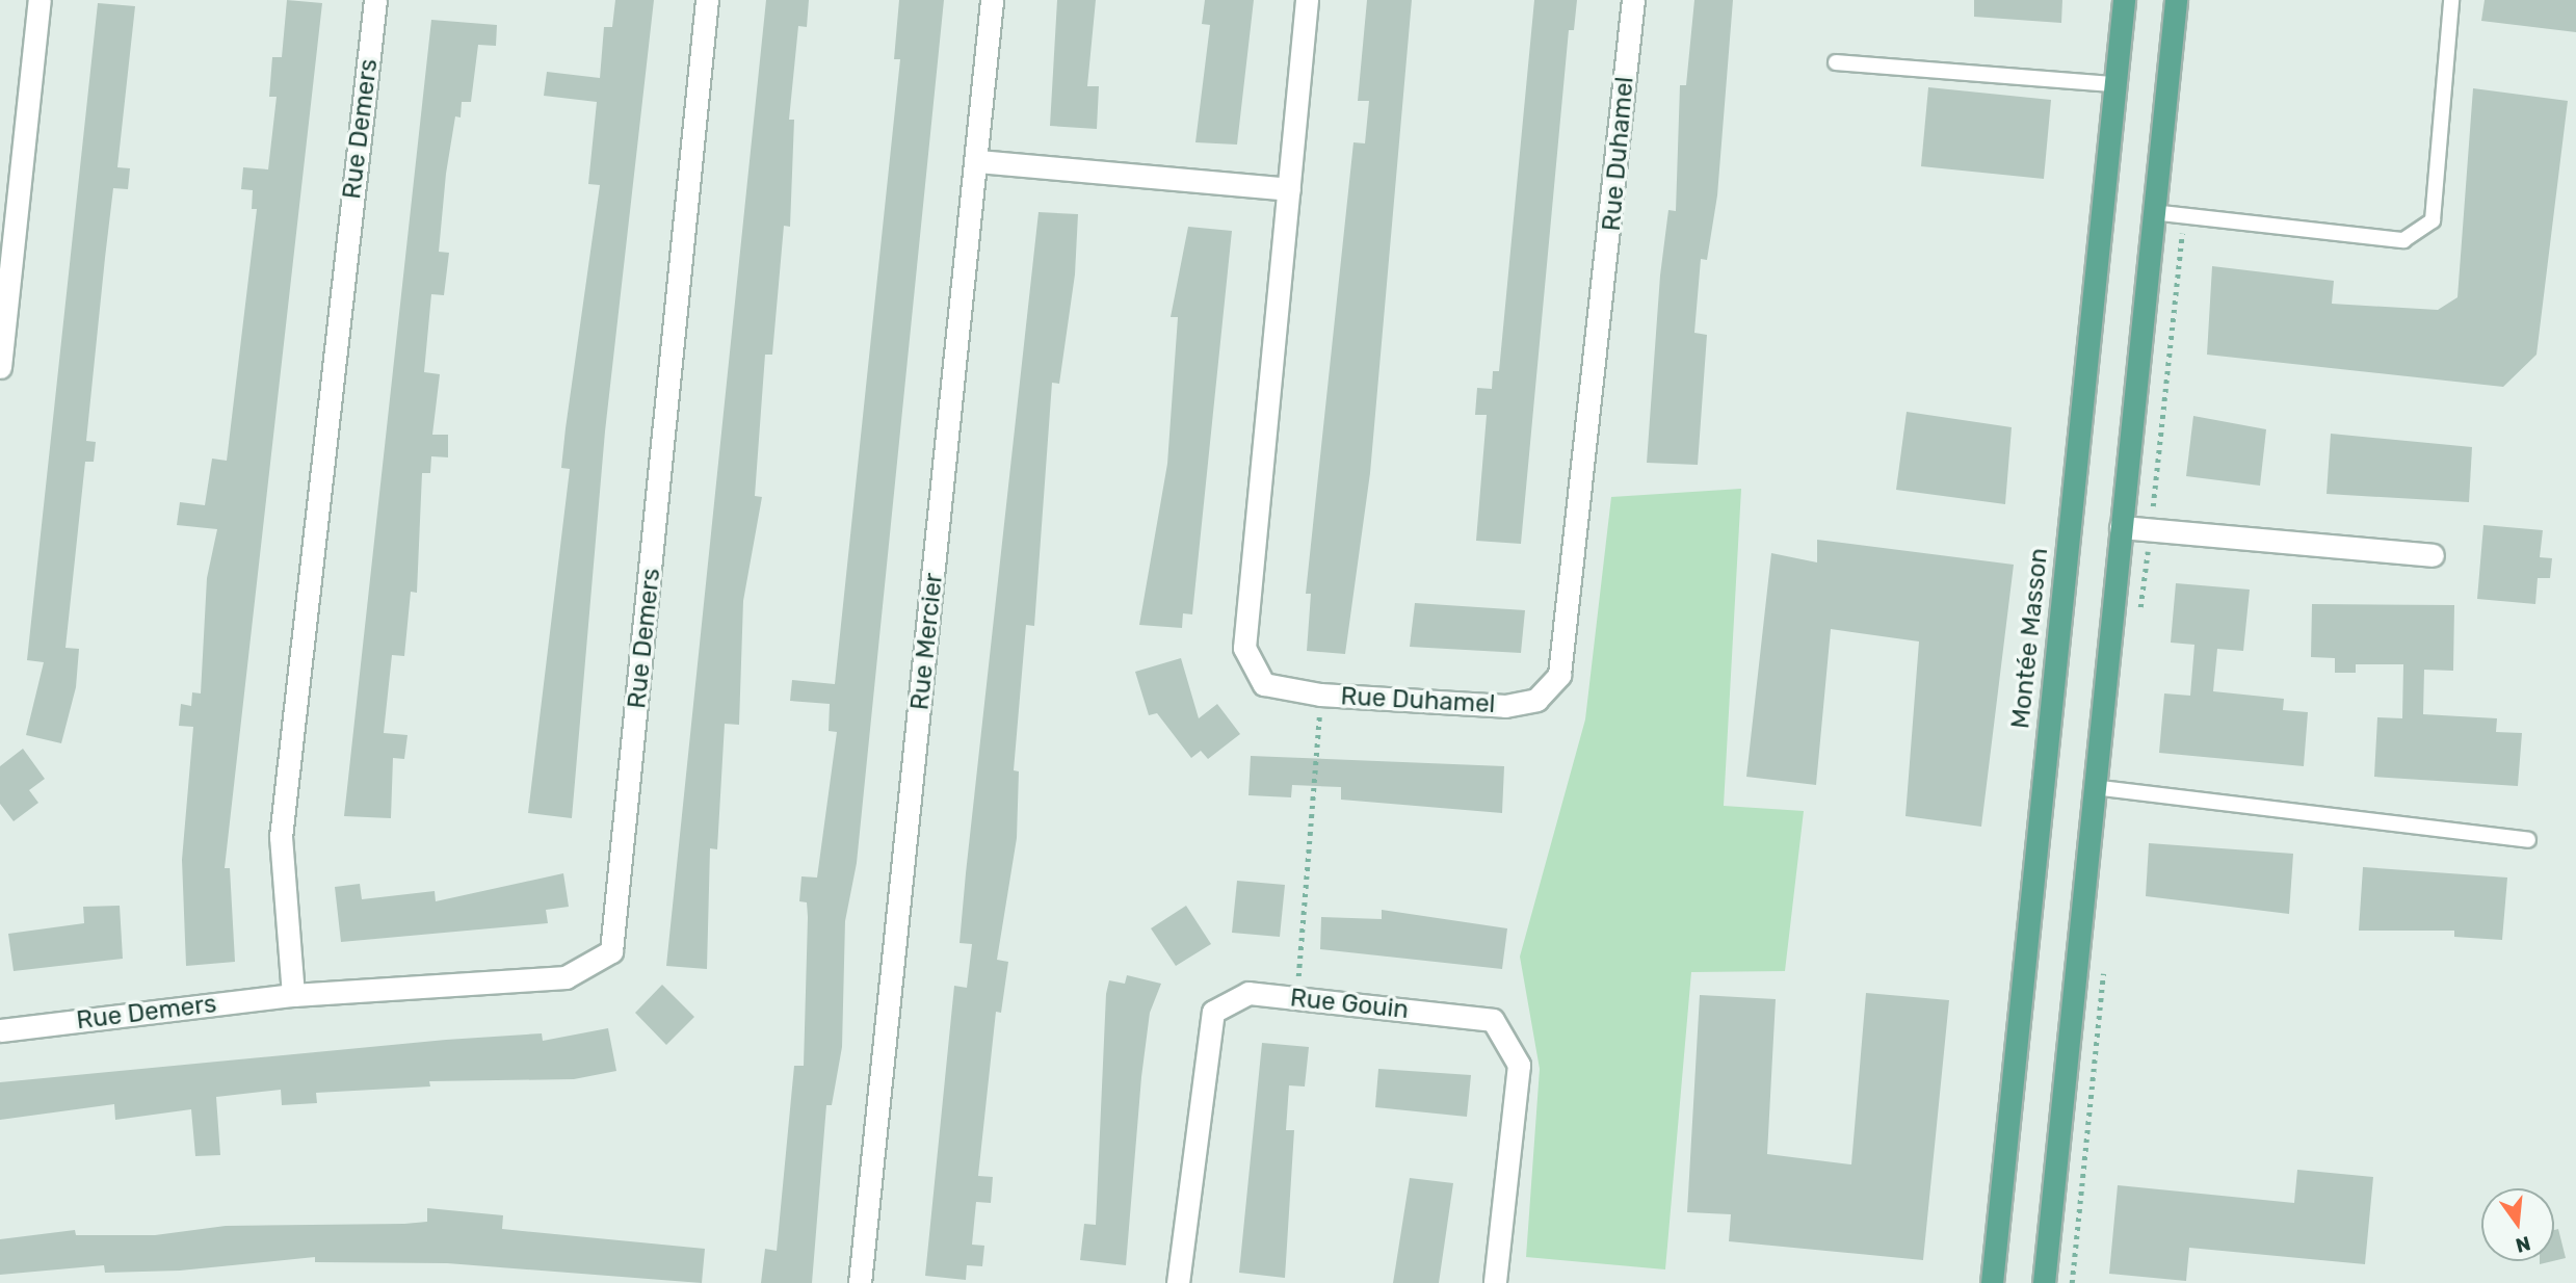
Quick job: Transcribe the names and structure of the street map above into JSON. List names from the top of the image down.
{
  "streets": {
    "main road": ["Montée Masson"],
    "street": [
      "Rue Demers",
      "Rue Duhamel",
      "Rue Mercier",
      "Rue Gouin"
    ]
  },
  "north": "bottom"
}
